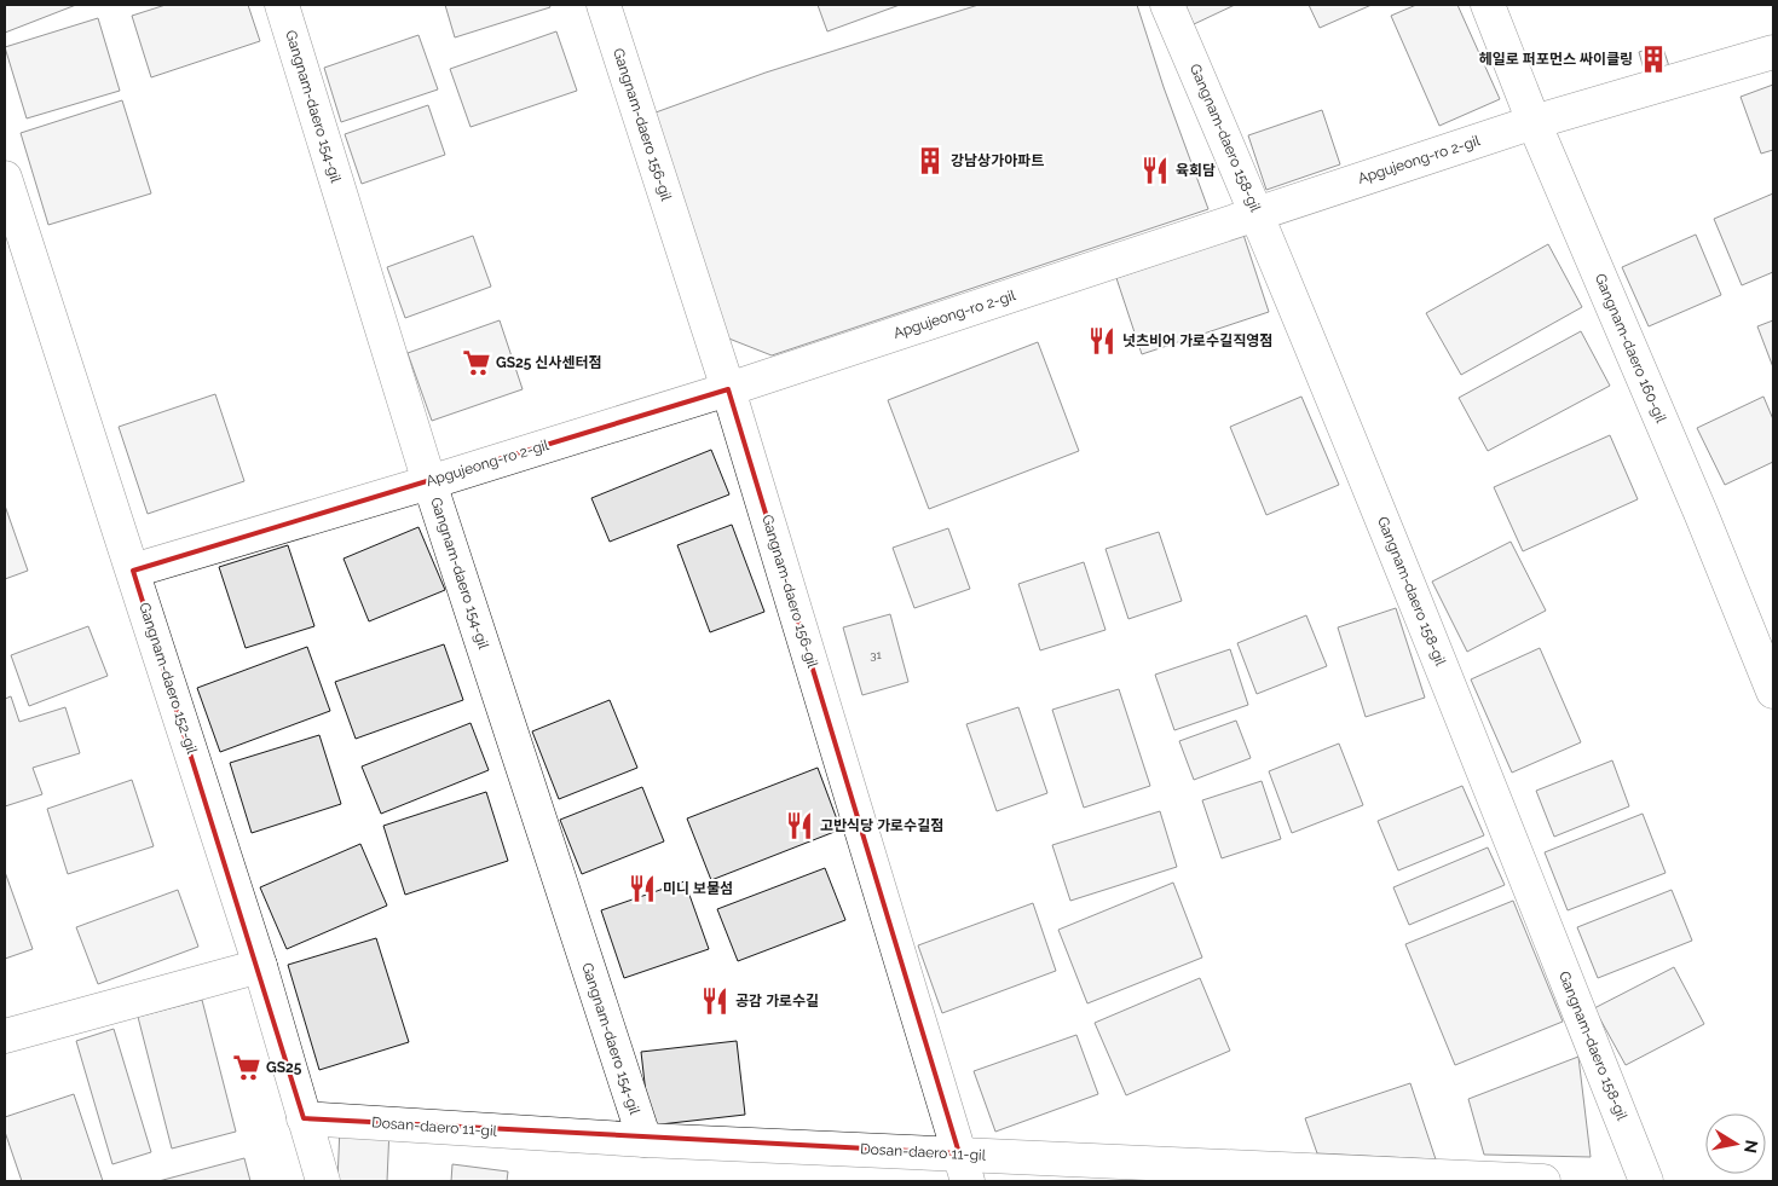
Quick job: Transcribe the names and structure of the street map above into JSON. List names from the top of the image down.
{
  "streets": {
    "street": [
      "Gangnam-daero 154-gil",
      "Gangnam-daero 156-gil",
      "Gangnam-daero 158-gil",
      "Apgujeong-ro 2-gil",
      "Gangnam-daero 160-gil",
      "Gangnam-daero 152-gil",
      "Dosan-daero 11-gil"
    ]
  },
  "crossings": [
    ["Gangnam-daero 154-gil", "Apgujeong-ro 2-gil"],
    ["Gangnam-daero 154-gil", "Dosan-daero 11-gil"],
    ["Gangnam-daero 156-gil", "Apgujeong-ro 2-gil"],
    ["Gangnam-daero 156-gil", "Dosan-daero 11-gil"],
    ["Gangnam-daero 158-gil", "Apgujeong-ro 2-gil"],
    ["Apgujeong-ro 2-gil", "Gangnam-daero 160-gil"],
    ["Apgujeong-ro 2-gil", "Gangnam-daero 152-gil"],
    ["Gangnam-daero 152-gil", "Dosan-daero 11-gil"]
  ],
  "places": {
    "building": ["헤일로 퍼포먼스 싸이클링", "강남상가아파트"],
    "restaurant": [
      "육회담",
      "넛츠비어 가로수길직영점",
      "고반식당 가로수길점",
      "미니 보물섬",
      "공감 가로수길"
    ],
    "supermarket": ["GS25 신사센터점", "GS25"]
  },
  "house_numbers": ["31"],
  "north": "right"
}
